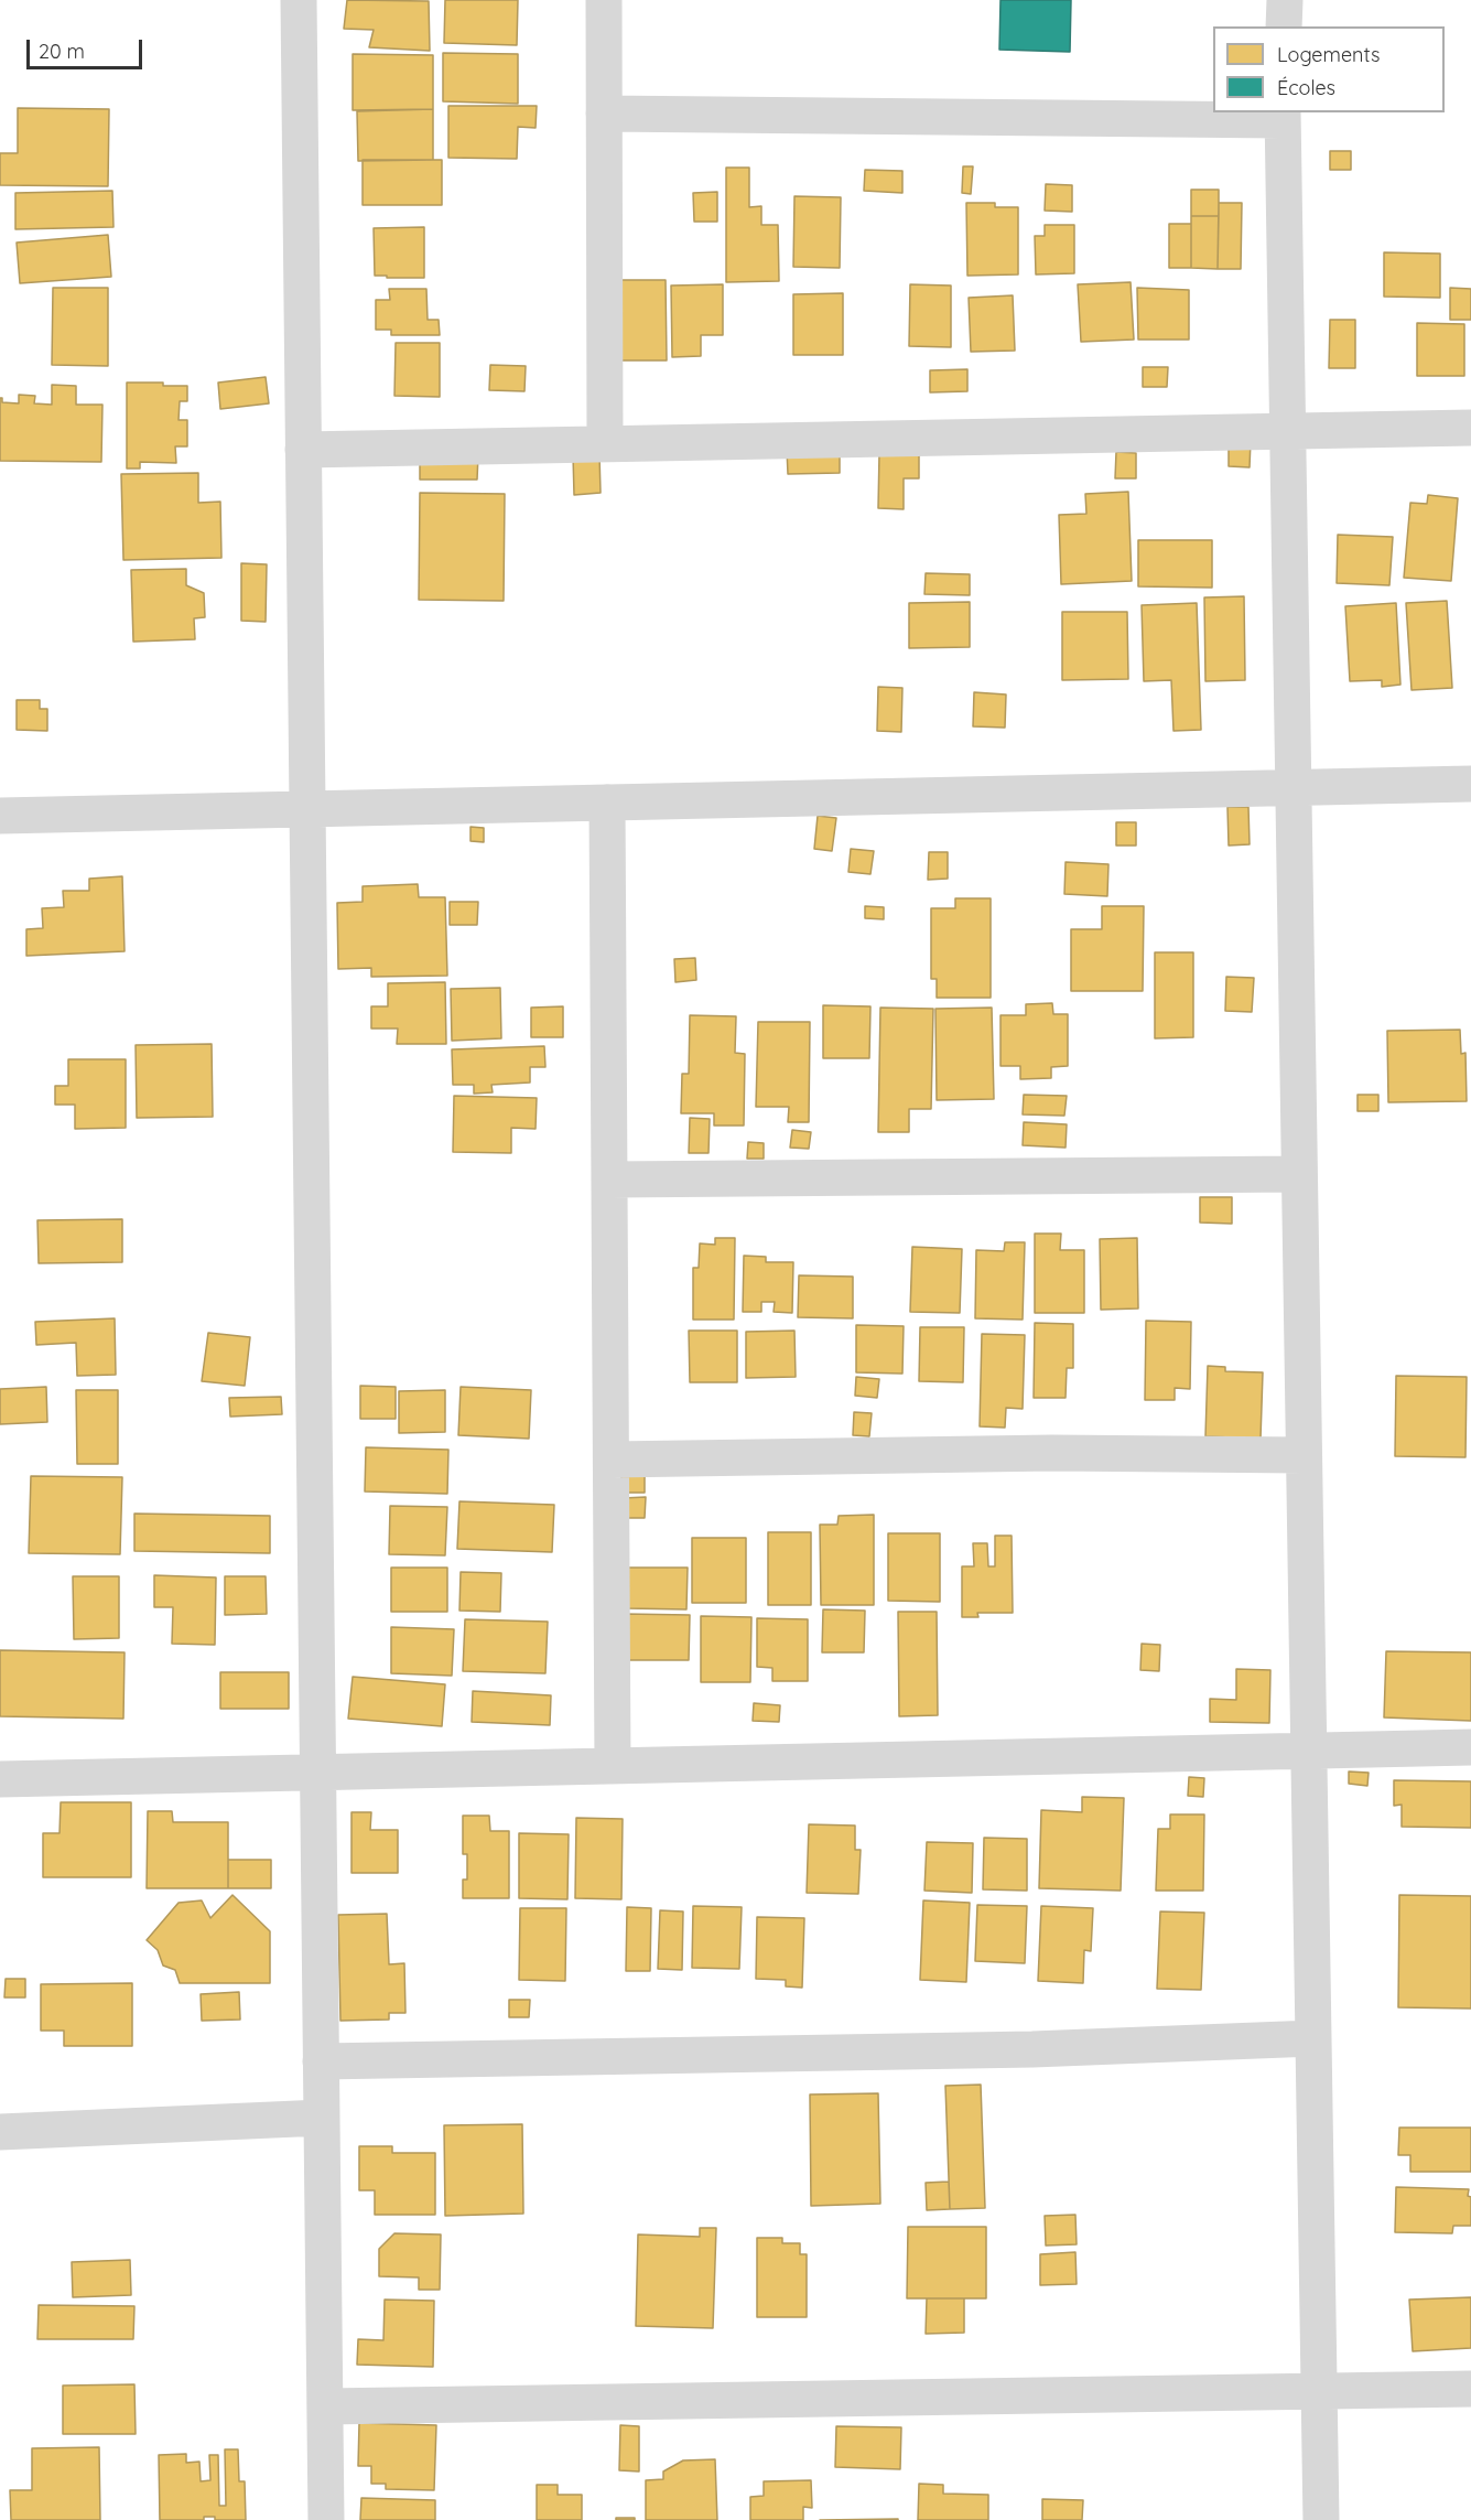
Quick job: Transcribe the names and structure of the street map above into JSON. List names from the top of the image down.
{
  "legend": ["Logements", "Écoles"],
  "scale_bar": "20 m"
}
